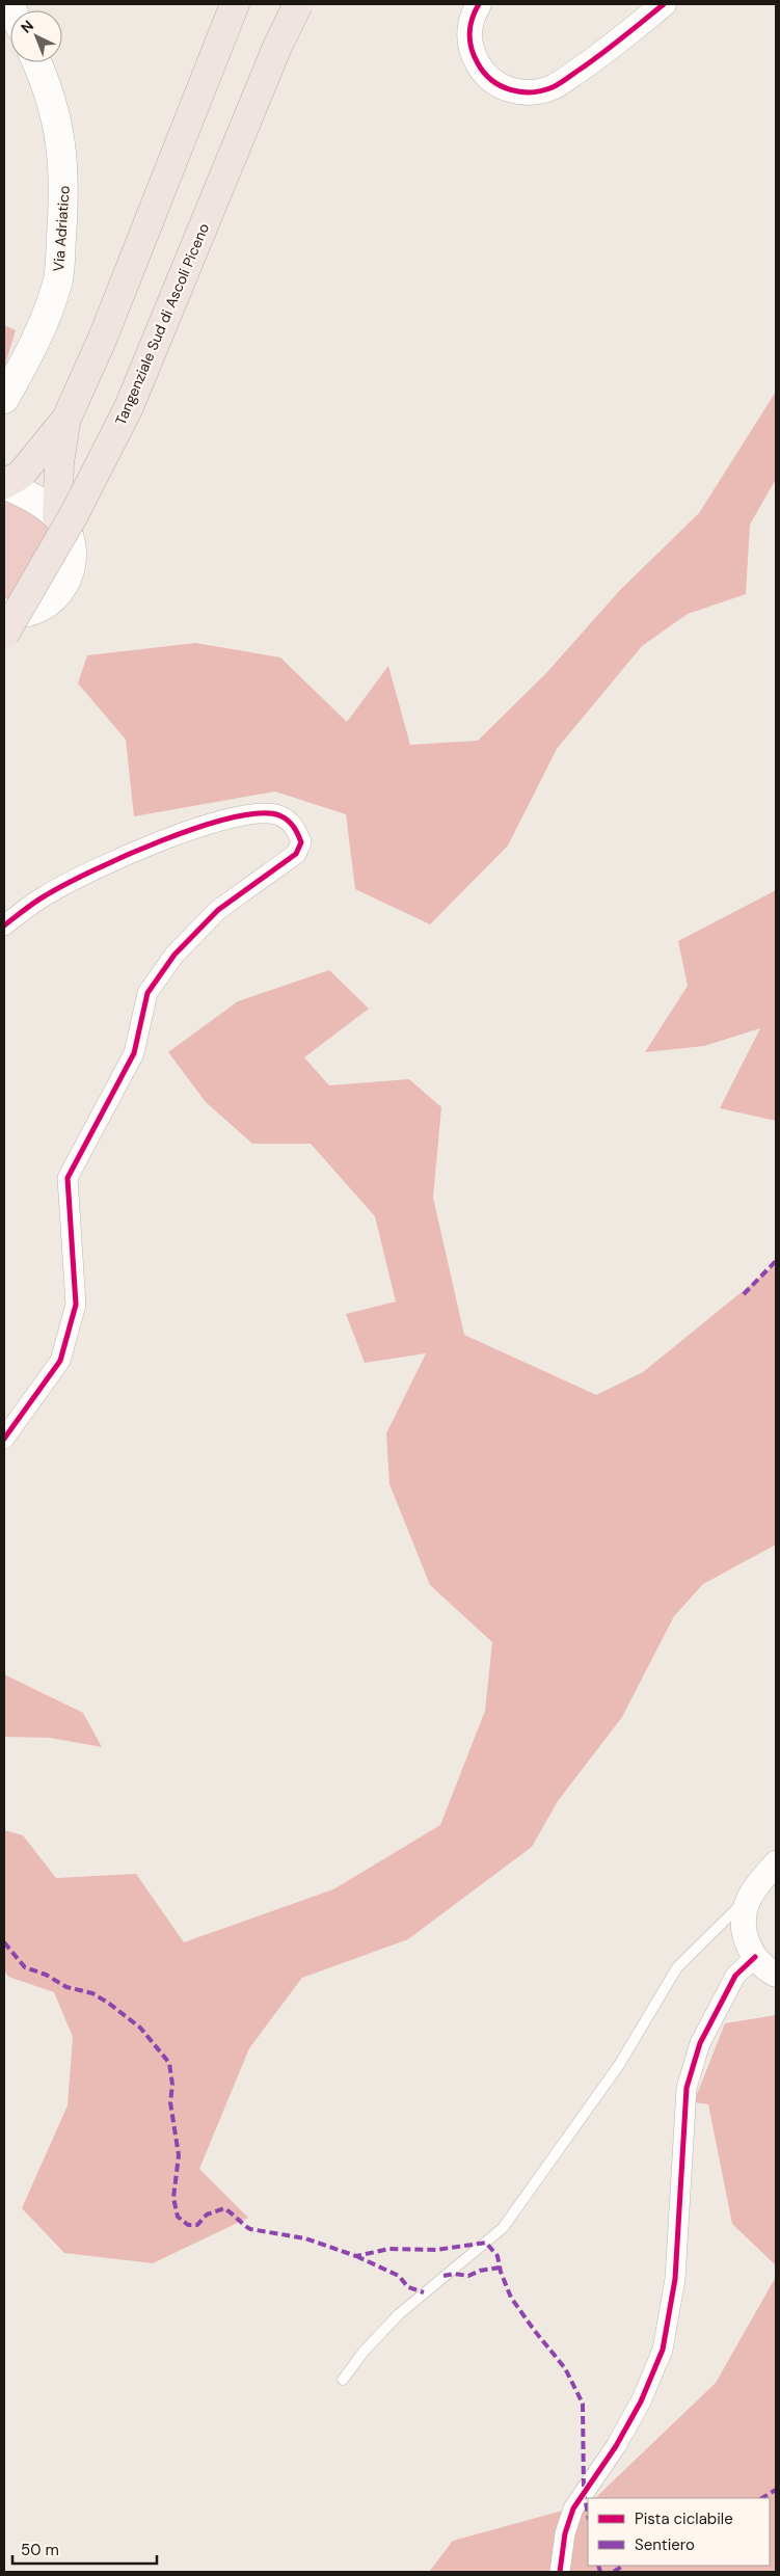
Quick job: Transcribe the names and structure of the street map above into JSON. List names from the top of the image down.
{
  "streets": {
    "highway": ["Tangenziale Sud di Ascoli Piceno"],
    "main road": ["Via Adriatico"]
  },
  "legend": ["Pista ciclabile", "Sentiero"],
  "scale_bar": "50 m",
  "north": "top left"
}
